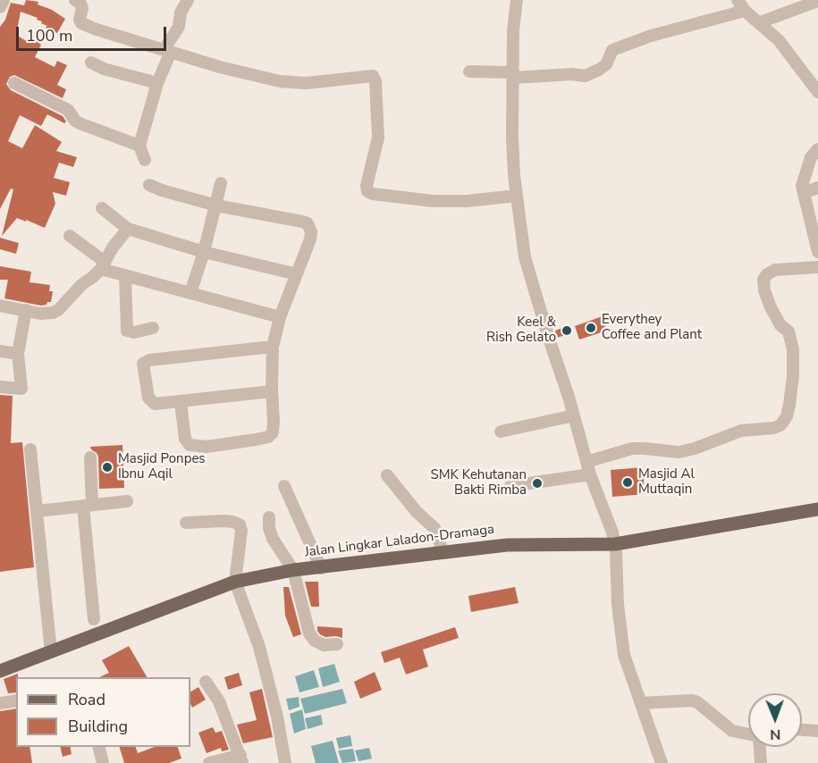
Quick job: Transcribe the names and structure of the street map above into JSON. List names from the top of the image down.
{
  "streets": {
    "main road": ["Jalan Lingkar Laladon-Dramaga"]
  },
  "places": [
    "Everythey Coffee and Plant",
    "Keel & Rish Gelato",
    "Masjid Ponpes Ibnu Aqil",
    "Masjid Al Muttaqin",
    "SMK Kehutanan Bakti Rimba"
  ],
  "legend": ["Road", "Building"],
  "scale_bar": "100 m",
  "north": "bottom"
}
